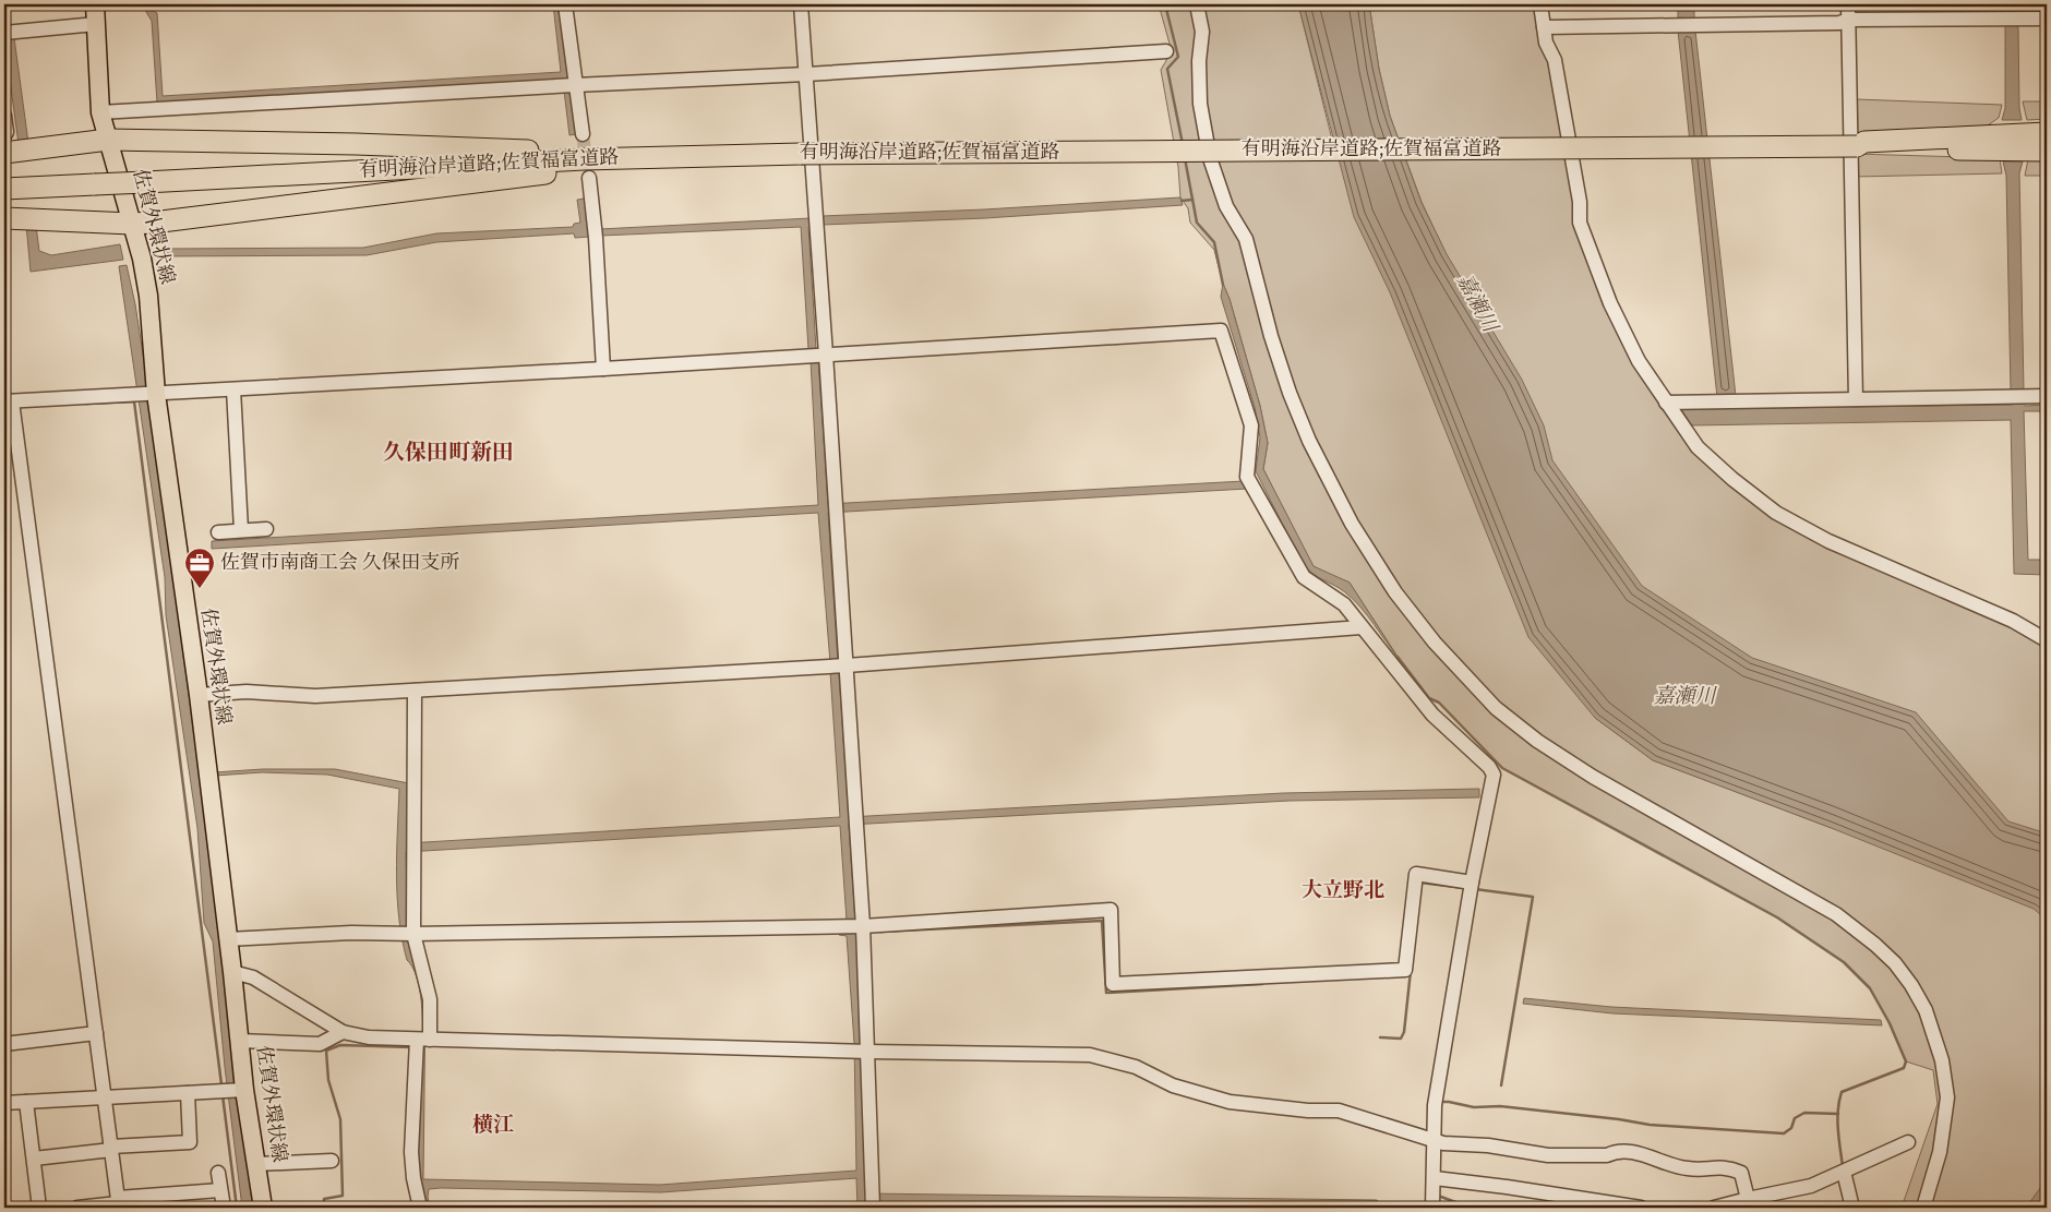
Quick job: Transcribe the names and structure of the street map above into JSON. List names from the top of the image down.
{
  "streets": {
    "highway": ["有明海沿岸道路;佐賀福富道路"],
    "main road": ["佐賀外環状線"]
  },
  "districts": ["久保田町新田", "大立野北", "横江"],
  "water": ["嘉瀬川"],
  "places": {
    "office": ["佐賀市南商工会 久保田支所"]
  }
}
